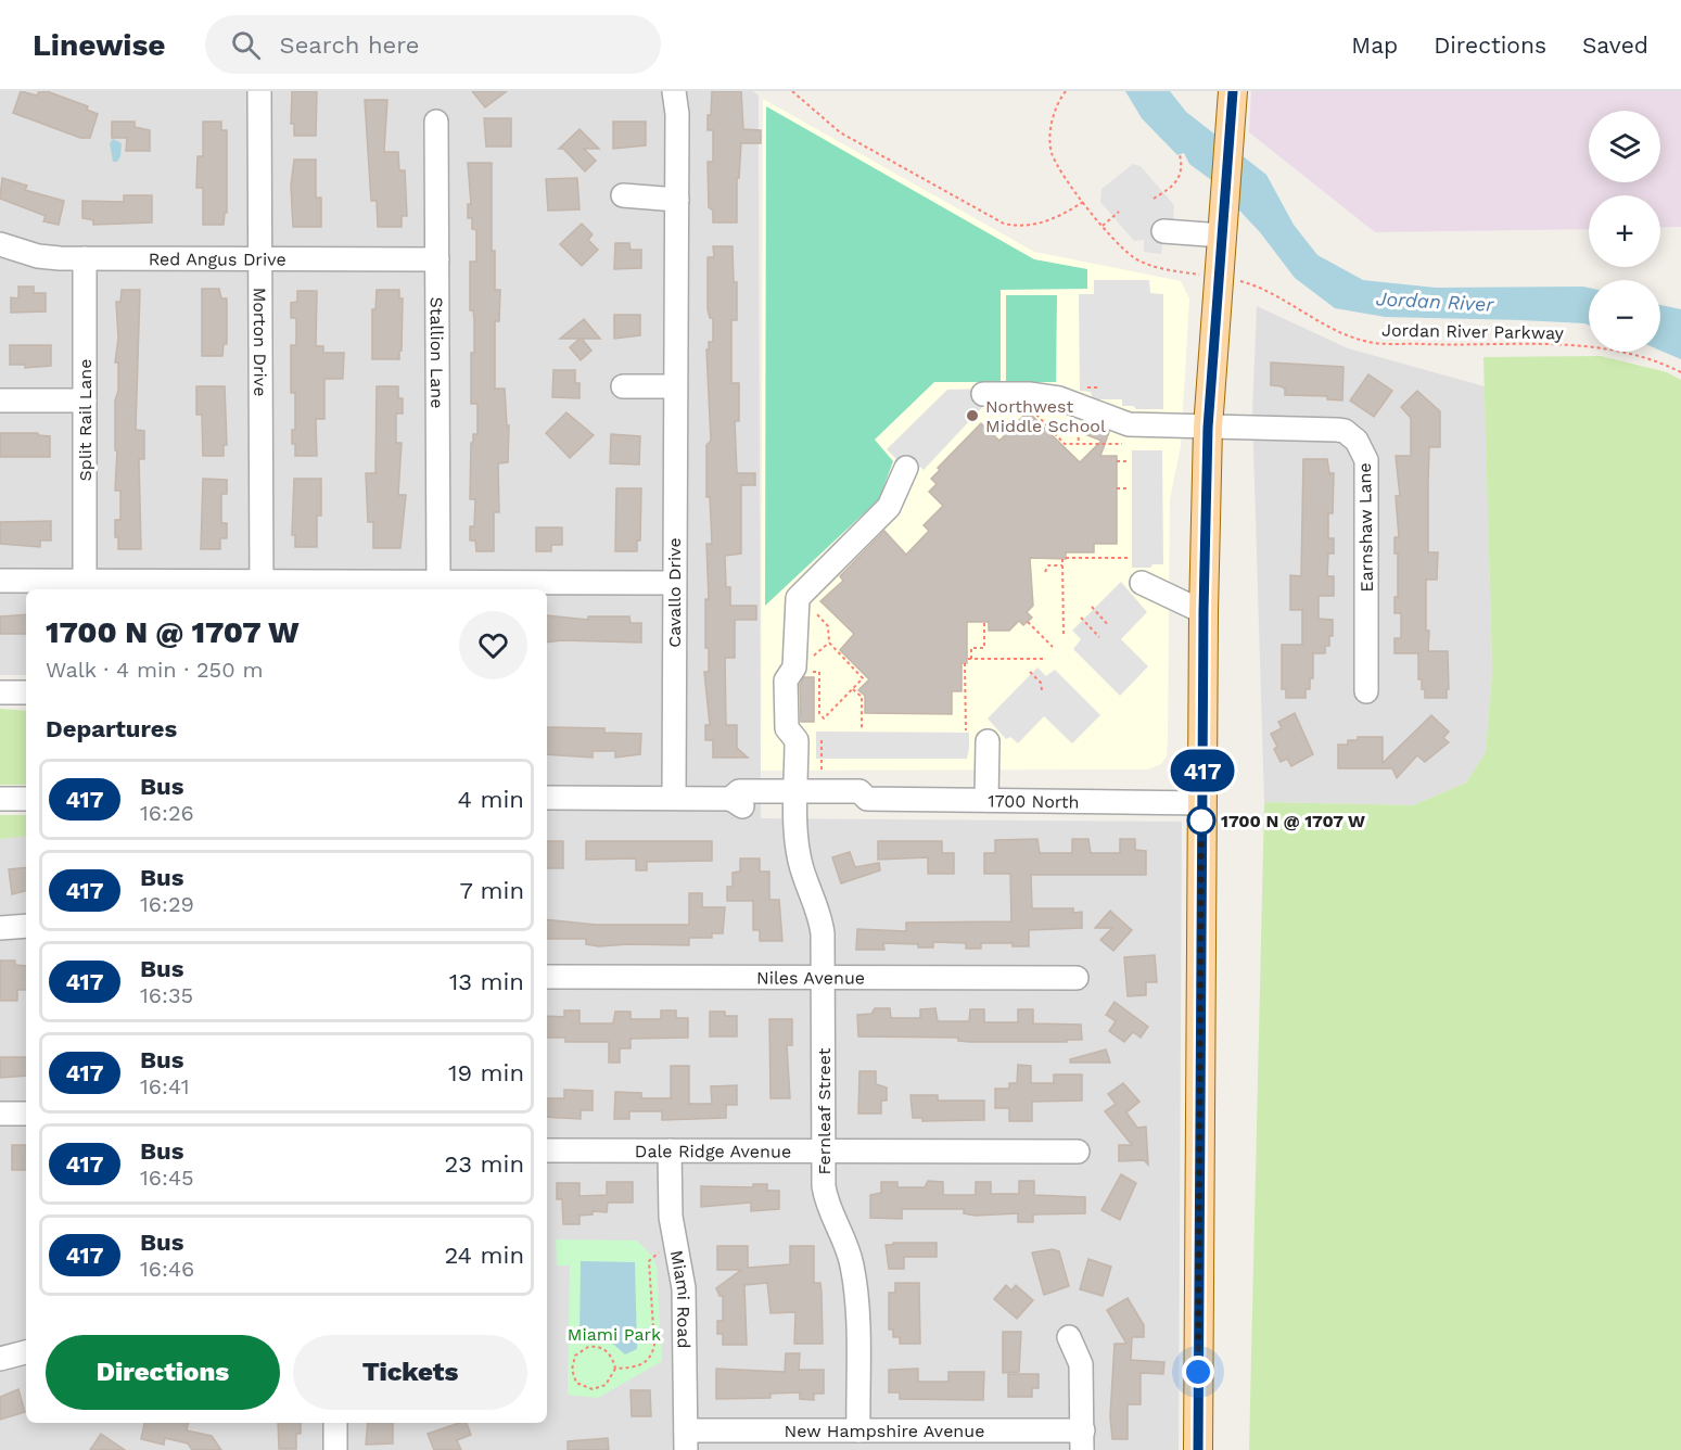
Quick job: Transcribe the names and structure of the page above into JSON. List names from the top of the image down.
{
  "streets": {
    "street": [
      "Red Angus Drive",
      "Morton Drive",
      "Stallion Lane",
      "Split Rail Lane",
      "Earnshaw Lane",
      "Cavallo Drive",
      "1700 North",
      "Niles Avenue",
      "Fernleaf Street",
      "Dale Ridge Avenue",
      "Miami Road",
      "New Hampshire Avenue"
    ],
    "path": ["Jordan River Parkway"]
  },
  "crossings": [
    ["Red Angus Drive", "Morton Drive"],
    ["Red Angus Drive", "Stallion Lane"],
    ["Red Angus Drive", "Split Rail Lane"],
    ["Cavallo Drive", "1700 North"],
    ["1700 North", "Fernleaf Street"],
    ["Niles Avenue", "Fernleaf Street"],
    ["Fernleaf Street", "Dale Ridge Avenue"],
    ["Fernleaf Street", "New Hampshire Avenue"],
    ["Dale Ridge Avenue", "Miami Road"],
    ["Miami Road", "New Hampshire Avenue"]
  ],
  "water": ["Jordan River"],
  "parks": ["Miami Park"],
  "places": ["Northwest Middle School", "1700 N @ 1707 W"],
  "lines": ["bus line 417"],
  "page": {
    "header": "Linewise",
    "search": "Search here",
    "nav": ["Map", "Directions", "Saved"],
    "on_map": "417",
    "map_buttons": ["+", "−"],
    "heading": [
      ["1700 N @ 1707 W", "Walk · 4 min · 250 m"],
      "Departures"
    ],
    "list": [
      {
        "mark": "417",
        "name": "Bus",
        "note": "16:26",
        "value": "4 min"
      },
      {
        "mark": "417",
        "name": "Bus",
        "note": "16:29",
        "value": "7 min"
      },
      {
        "mark": "417",
        "name": "Bus",
        "note": "16:35",
        "value": "13 min"
      },
      {
        "mark": "417",
        "name": "Bus",
        "note": "16:41",
        "value": "19 min"
      },
      {
        "mark": "417",
        "name": "Bus",
        "note": "16:45",
        "value": "23 min"
      },
      {
        "mark": "417",
        "name": "Bus",
        "note": "16:46",
        "value": "24 min"
      }
    ],
    "buttons": ["Directions", "Tickets"]
  }
}
